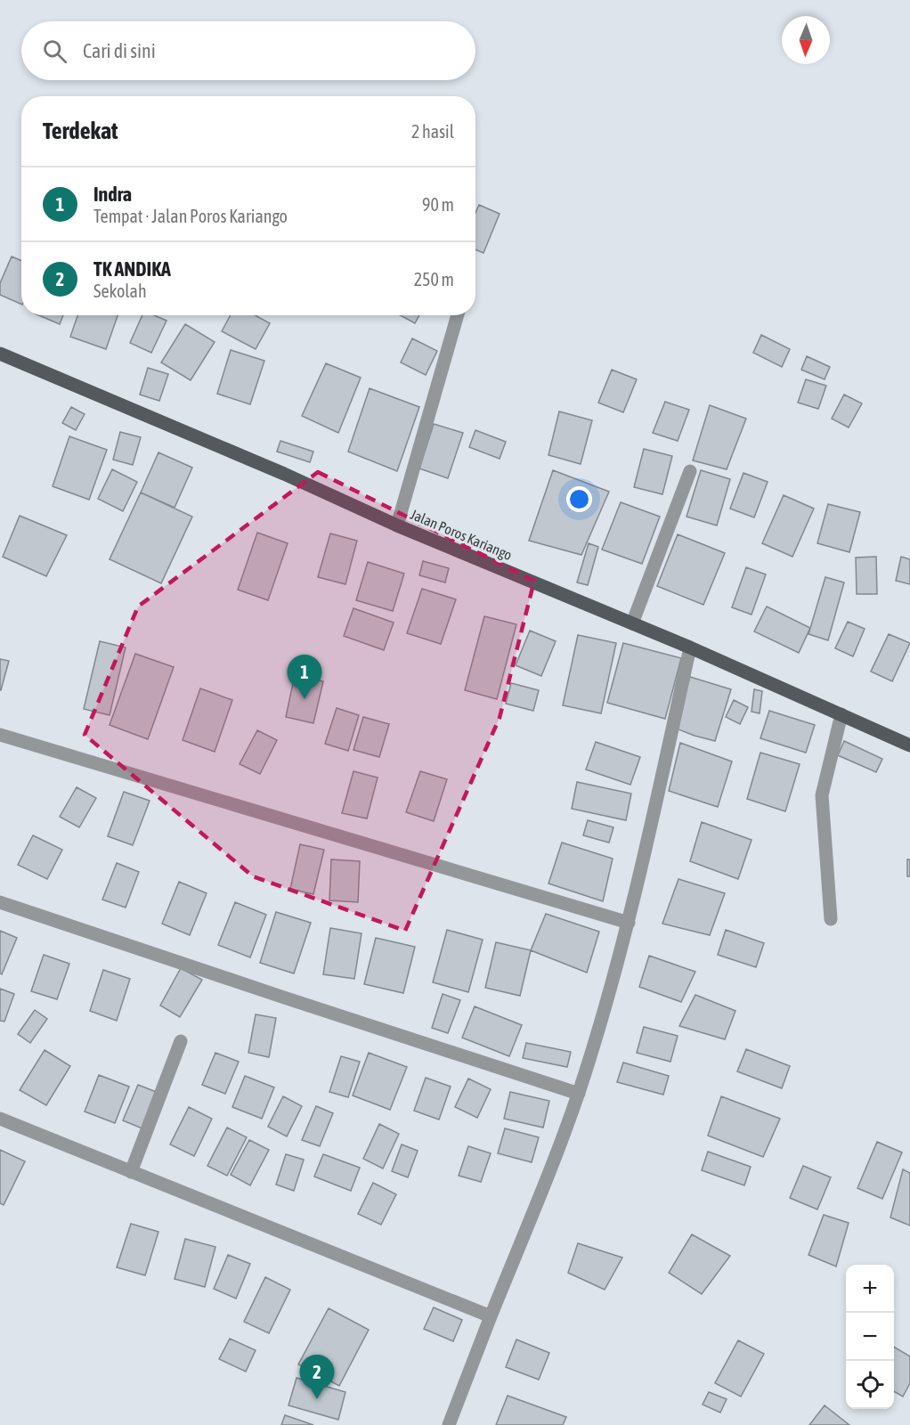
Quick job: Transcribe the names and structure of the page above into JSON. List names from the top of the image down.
{
  "streets": {
    "main road": ["Jalan Poros Kariango"]
  },
  "north": "bottom",
  "page": {
    "search": "Cari di sini",
    "heading": ["Terdekat", "2 hasil"],
    "list": [
      {
        "mark": "1",
        "name": "Indra",
        "note": "Tempat · Jalan Poros Kariango",
        "value": "90 m"
      },
      {
        "mark": "2",
        "name": "TK ANDIKA",
        "note": "Sekolah",
        "value": "250 m"
      }
    ],
    "pins": ["1", "2"],
    "map_buttons": ["+", "−"]
  }
}
